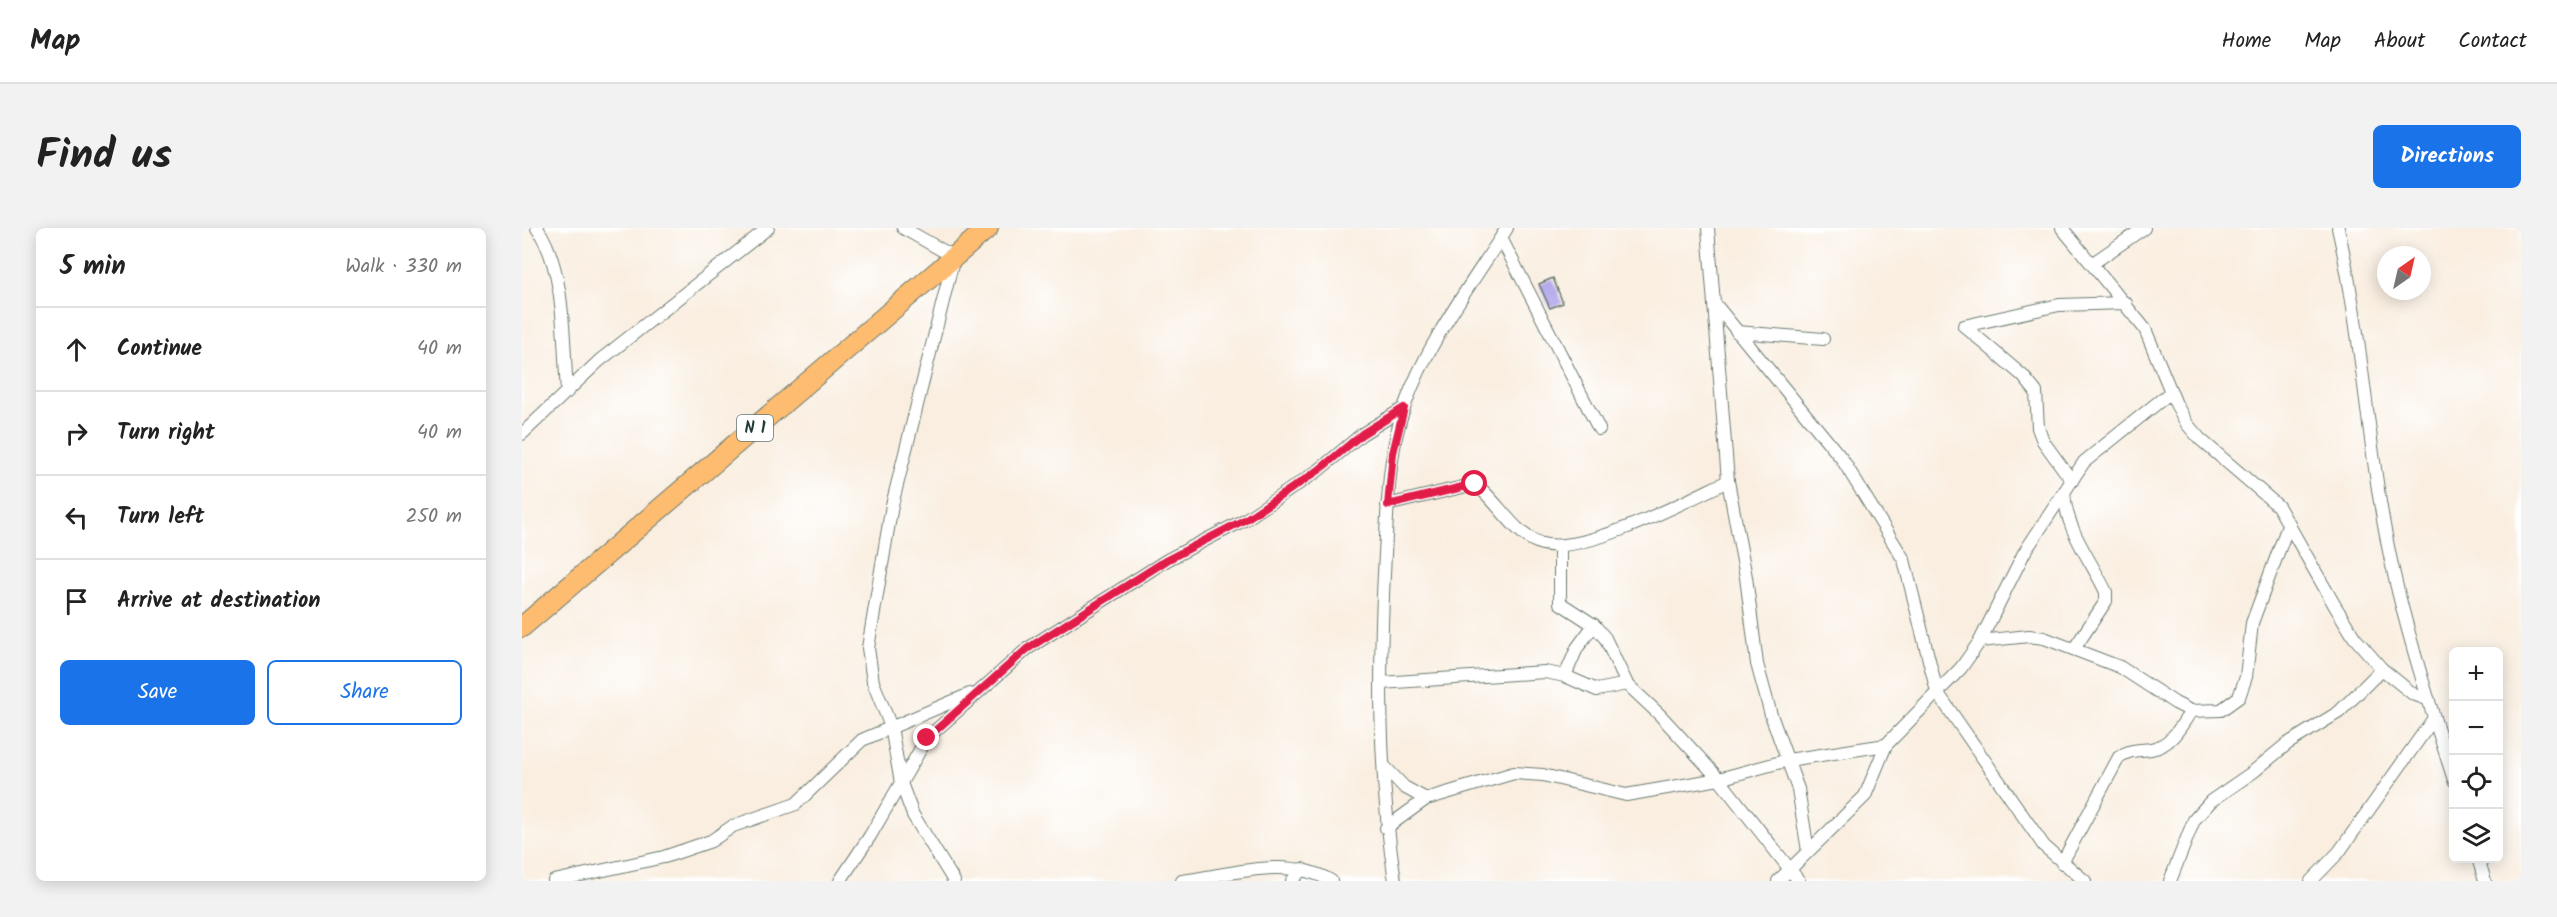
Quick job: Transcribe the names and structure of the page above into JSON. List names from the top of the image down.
{
  "streets": {
    "highway": ["N 1"]
  },
  "north": "top right",
  "page": {
    "header": "Map",
    "nav": [
      "Home",
      "Map",
      "About",
      "Contact"
    ],
    "title": "Find us",
    "buttons": [
      "Directions",
      ["Save", "Share"]
    ],
    "heading": ["5 min", "Walk · 330 m"],
    "list": [
      ["Continue", "40 m"],
      ["Turn right", "40 m"],
      ["Turn left", "250 m"],
      "Arrive at destination"
    ],
    "map_buttons": ["+", "−"]
  }
}
